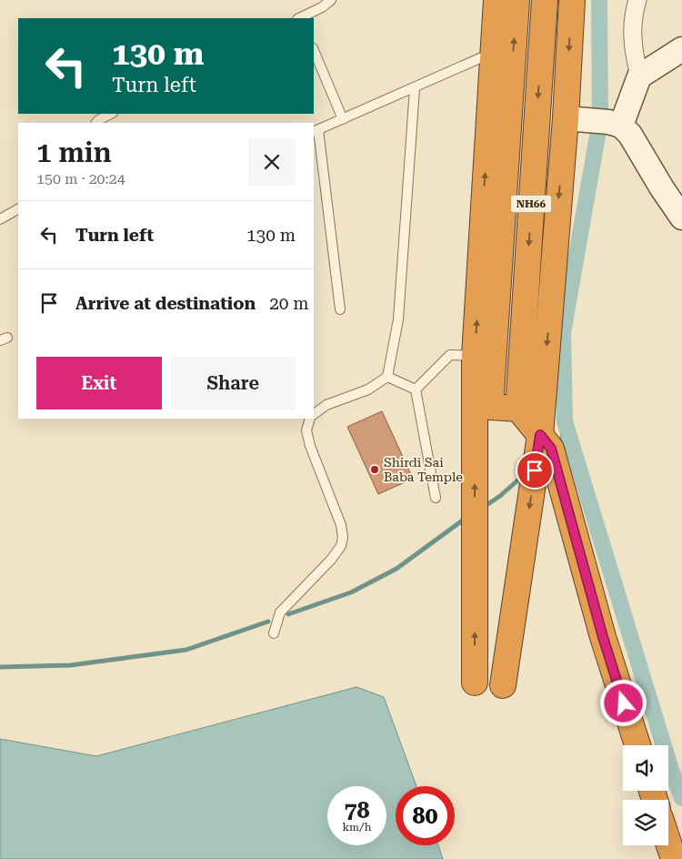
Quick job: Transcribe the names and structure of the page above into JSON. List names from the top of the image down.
{
  "streets": {
    "highway": ["NH66"]
  },
  "places": ["Shirdi Sai Baba Temple"],
  "page": {
    "turn": ["130 m", "Turn left"],
    "heading": ["1 min", "150 m · 20:24"],
    "list": [
      {
        "name": "Turn left",
        "value": "130 m"
      },
      {
        "name": "Arrive at destination",
        "value": "20 m"
      }
    ],
    "buttons": ["Exit", "Share"],
    "speed": "78 km/h",
    "limit": "80"
  }
}
